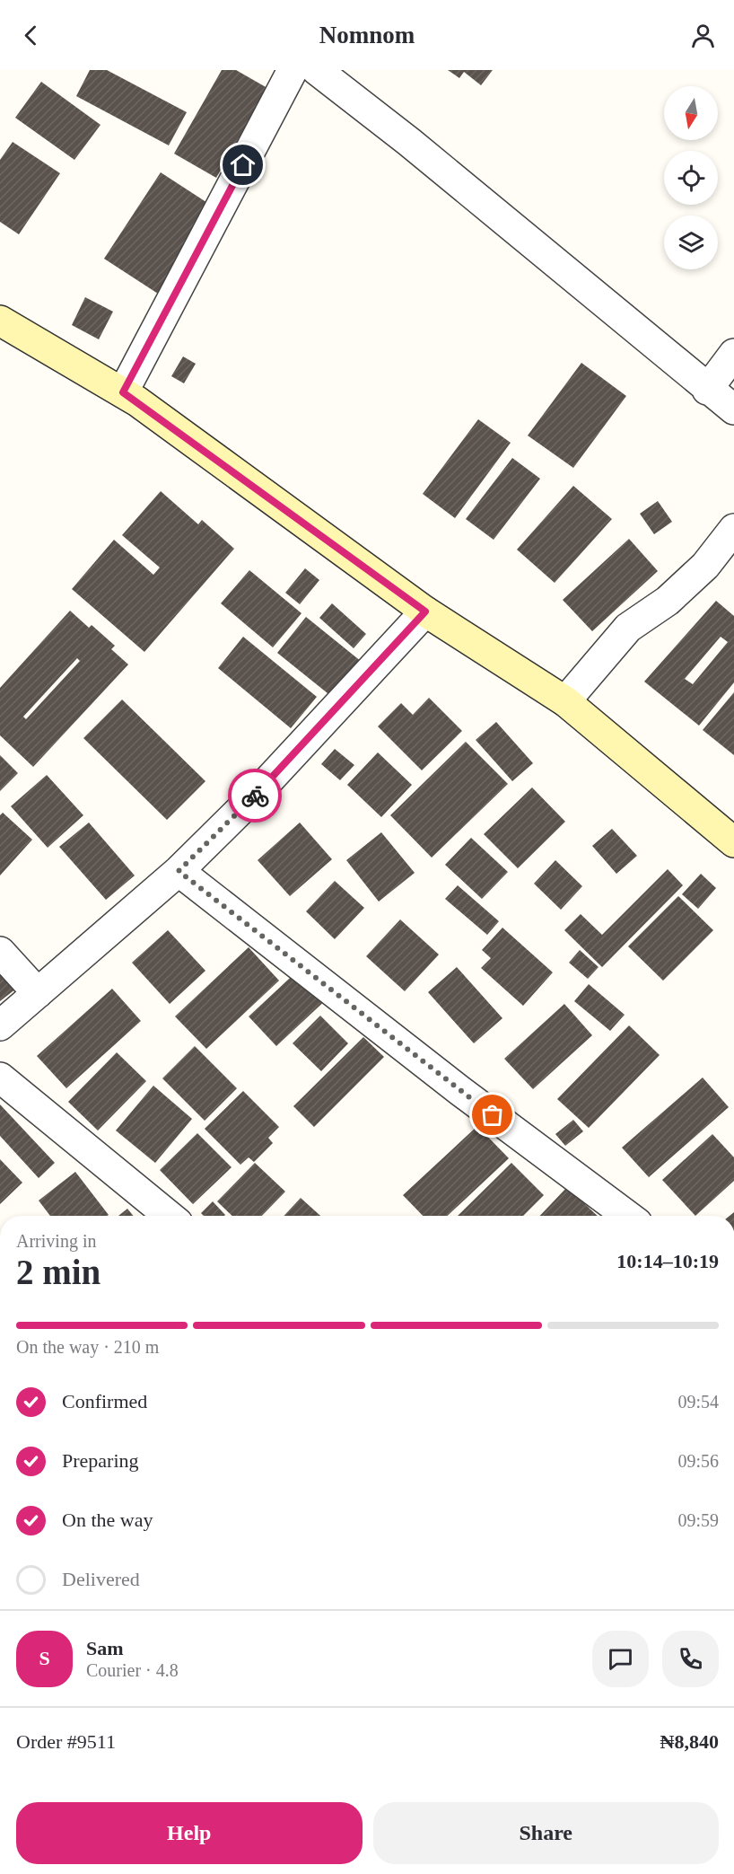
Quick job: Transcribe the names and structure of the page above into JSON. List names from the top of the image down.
{
  "north": "bottom",
  "page": {
    "header": "Nomnom",
    "heading": ["2 min", "Arriving in", "10:14–10:19"],
    "panel": [
      "Sam",
      "Courier · 4.8",
      "Order #9511",
      "₦8,840"
    ],
    "bar": "On the way · 210 m",
    "list": [
      ["Confirmed", "09:54"],
      ["Preparing", "09:56"],
      ["On the way", "09:59"],
      "Delivered"
    ],
    "round": "S",
    "buttons": ["Help", "Share"]
  }
}
